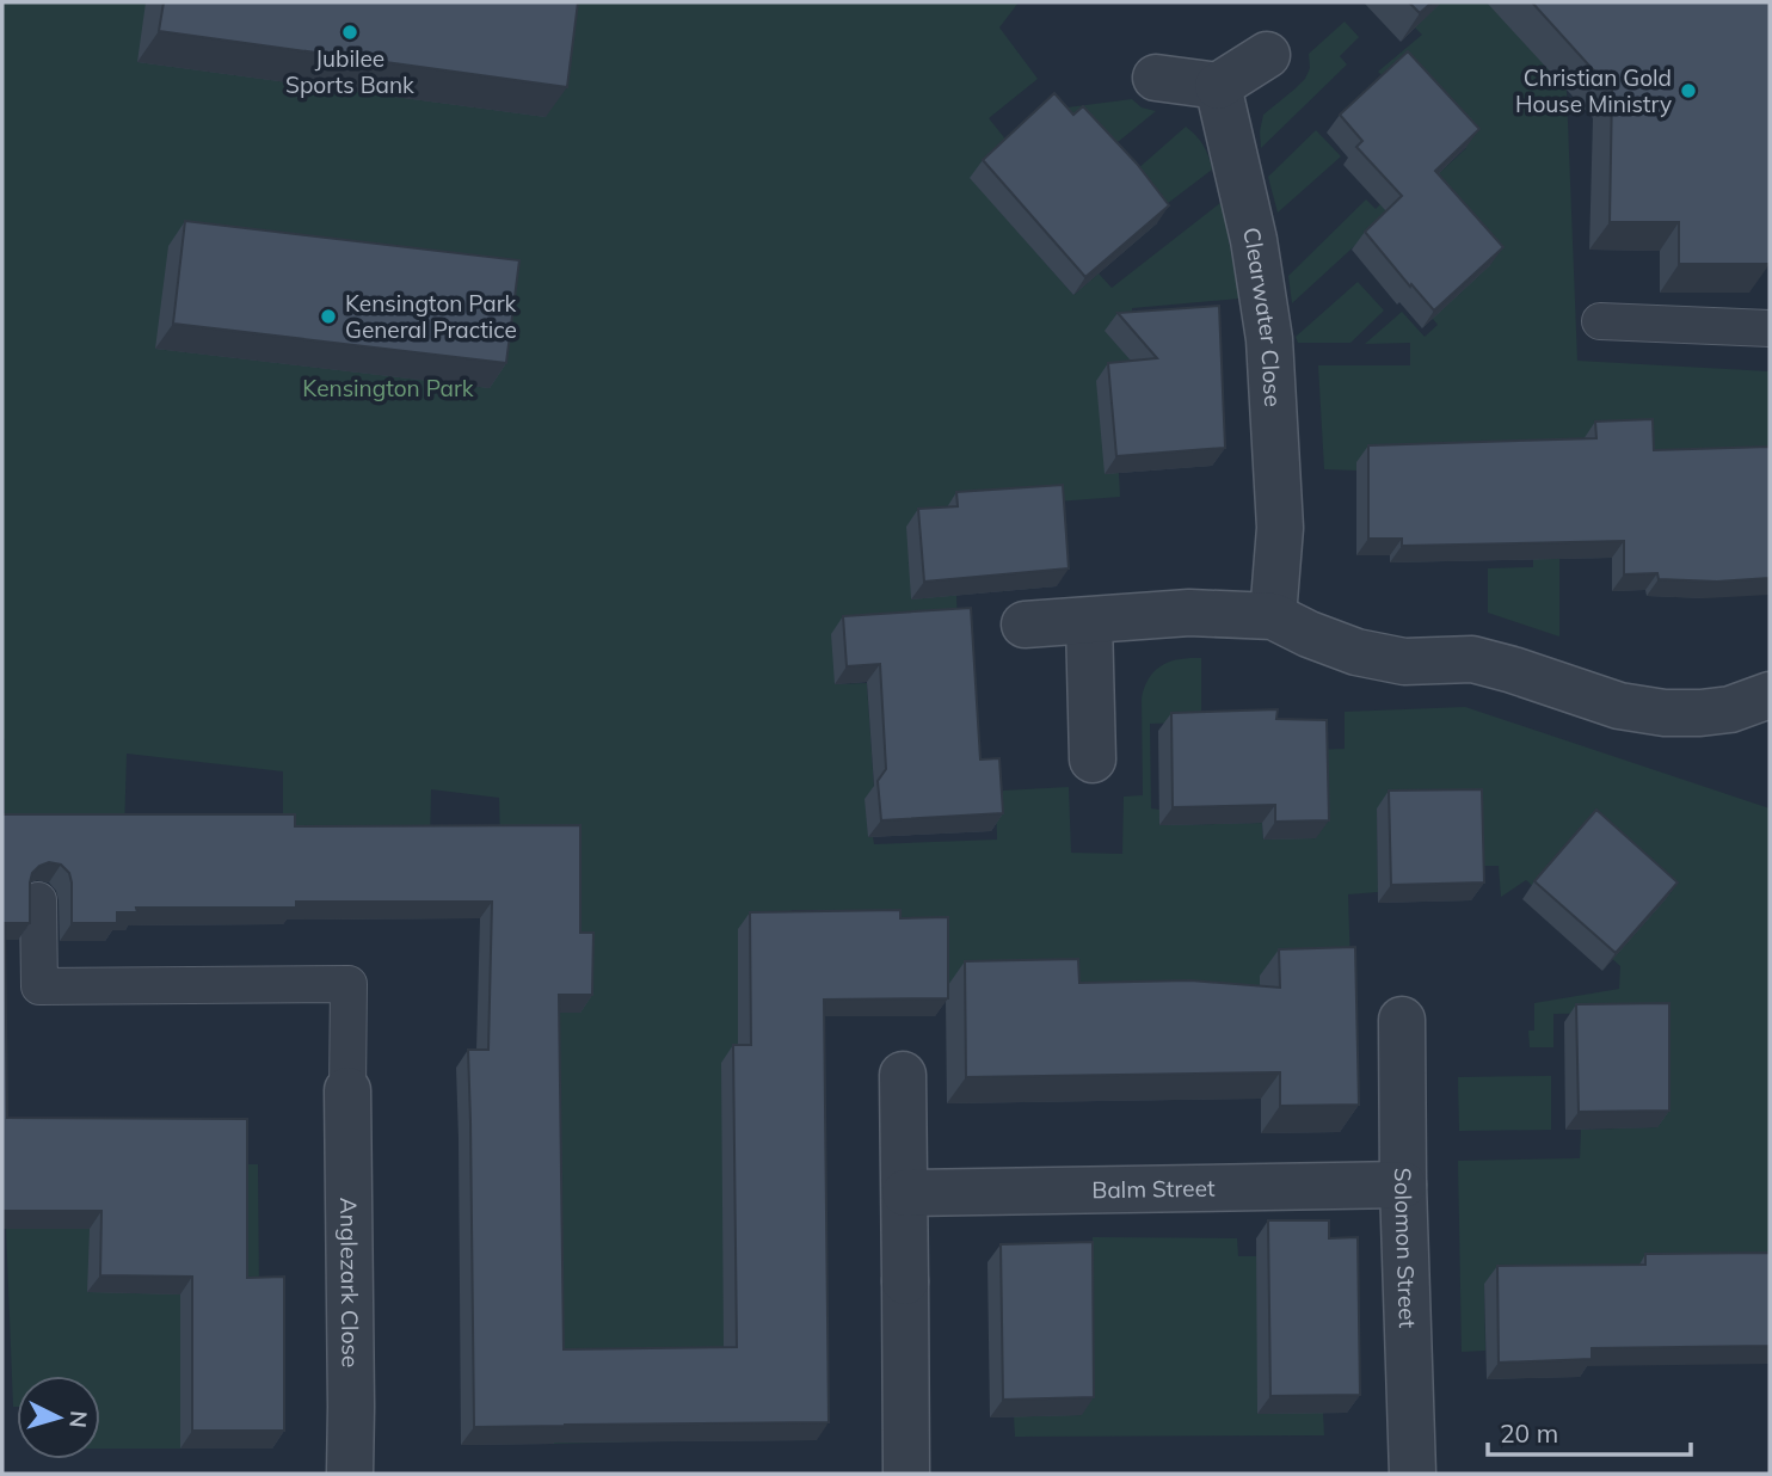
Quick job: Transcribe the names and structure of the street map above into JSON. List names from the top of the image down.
{
  "streets": {
    "street": [
      "Clearwater Close",
      "Balm Street",
      "Solomon Street",
      "Anglezark Close"
    ]
  },
  "crossings": [
    ["Balm Street", "Solomon Street"]
  ],
  "parks": ["Kensington Park"],
  "places": ["Jubilee Sports Bank", "Christian Gold House Ministry", "Kensington Park General Practice"],
  "scale_bar": "20 m",
  "north": "right"
}
